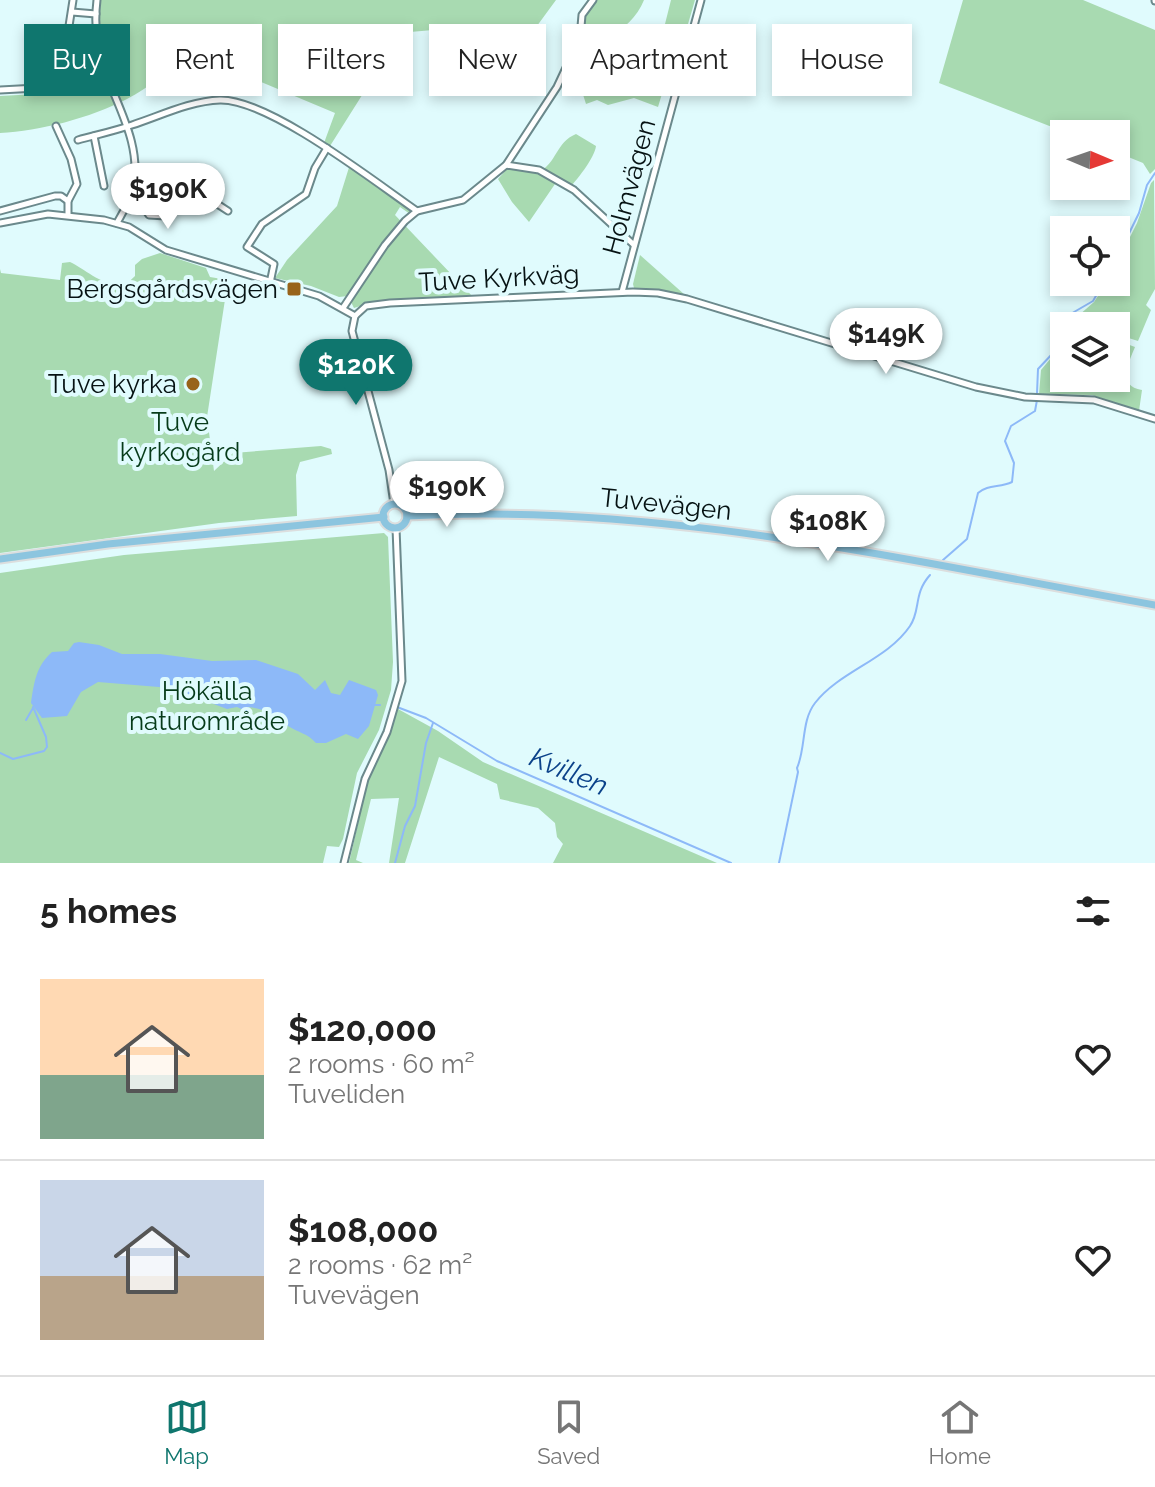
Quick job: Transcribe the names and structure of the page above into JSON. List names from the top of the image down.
{
  "streets": {
    "main road": ["Tuvevägen"],
    "street": ["Holmvägen", "Tuve Kyrkväg"]
  },
  "crossings": [
    ["Holmvägen", "Tuve Kyrkväg"]
  ],
  "water": ["Kvillen"],
  "parks": ["Tuve kyrkogård", "Hökälla naturområde"],
  "places": {
    "transit": ["Bergsgårdsvägen"],
    "other": ["Tuve kyrka"]
  },
  "north": "right",
  "page": {
    "chip": [
      "Buy",
      "Rent",
      "Filters",
      "New",
      "Apartment",
      "House"
    ],
    "price": [
      "$190K",
      "$149K",
      "$120K",
      "$190K",
      "$108K"
    ],
    "heading": "5 homes",
    "list": [
      {
        "name": "$120,000",
        "note": "2 rooms · 60 m² · Tuveliden"
      },
      {
        "name": "$108,000",
        "note": "2 rooms · 62 m² · Tuvevägen"
      }
    ],
    "tabs": ["Map", "Saved", "Home"]
  }
}
